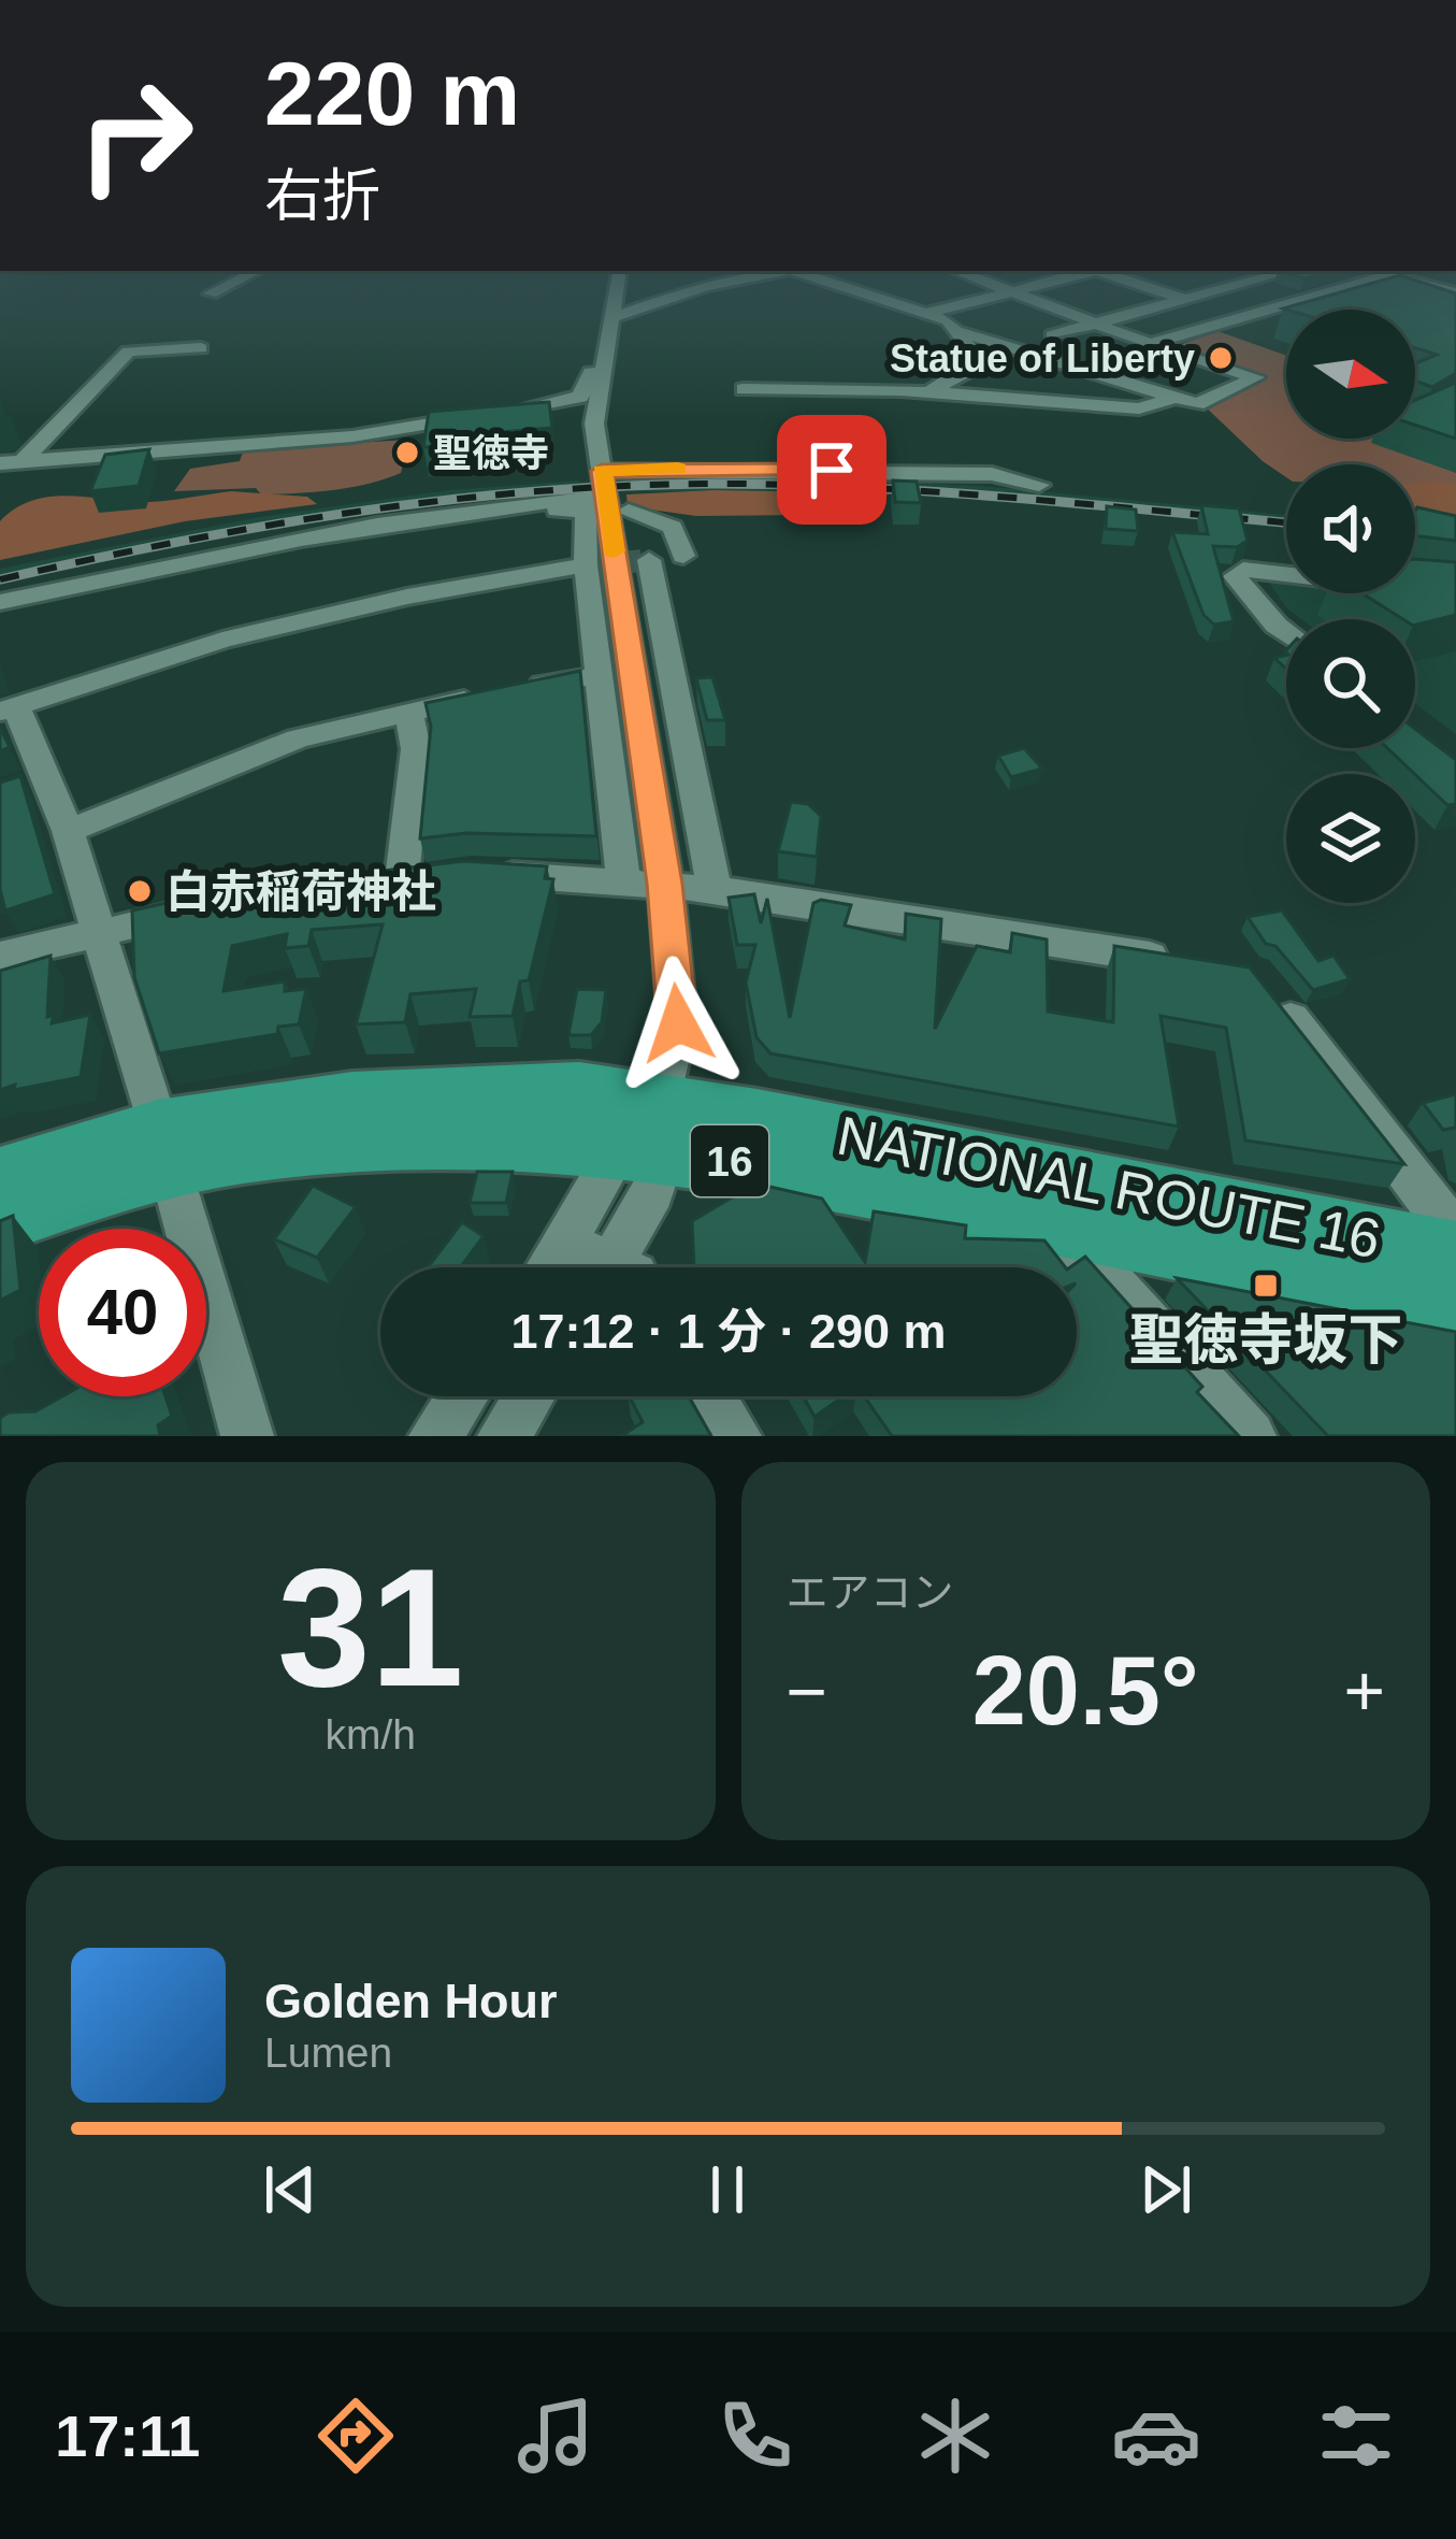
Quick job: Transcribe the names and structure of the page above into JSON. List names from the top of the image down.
{
  "streets": {
    "highway": ["16", "NATIONAL ROUTE 16"]
  },
  "places": {
    "other": ["Statue of Liberty", "聖徳寺", "白赤稲荷神社"],
    "transit": ["聖徳寺坂下"]
  },
  "north": "right",
  "page": {
    "turn": ["220 m", "右折"],
    "limit": "40",
    "trip": "17:12 · 1 分 · 290 m",
    "tile": [
      ["31", "km/h"],
      "エアコン"
    ],
    "heat": ["−", "20.5°", "+"],
    "song": ["Golden Hour", "Lumen"],
    "tabs": "17:11"
  }
}
